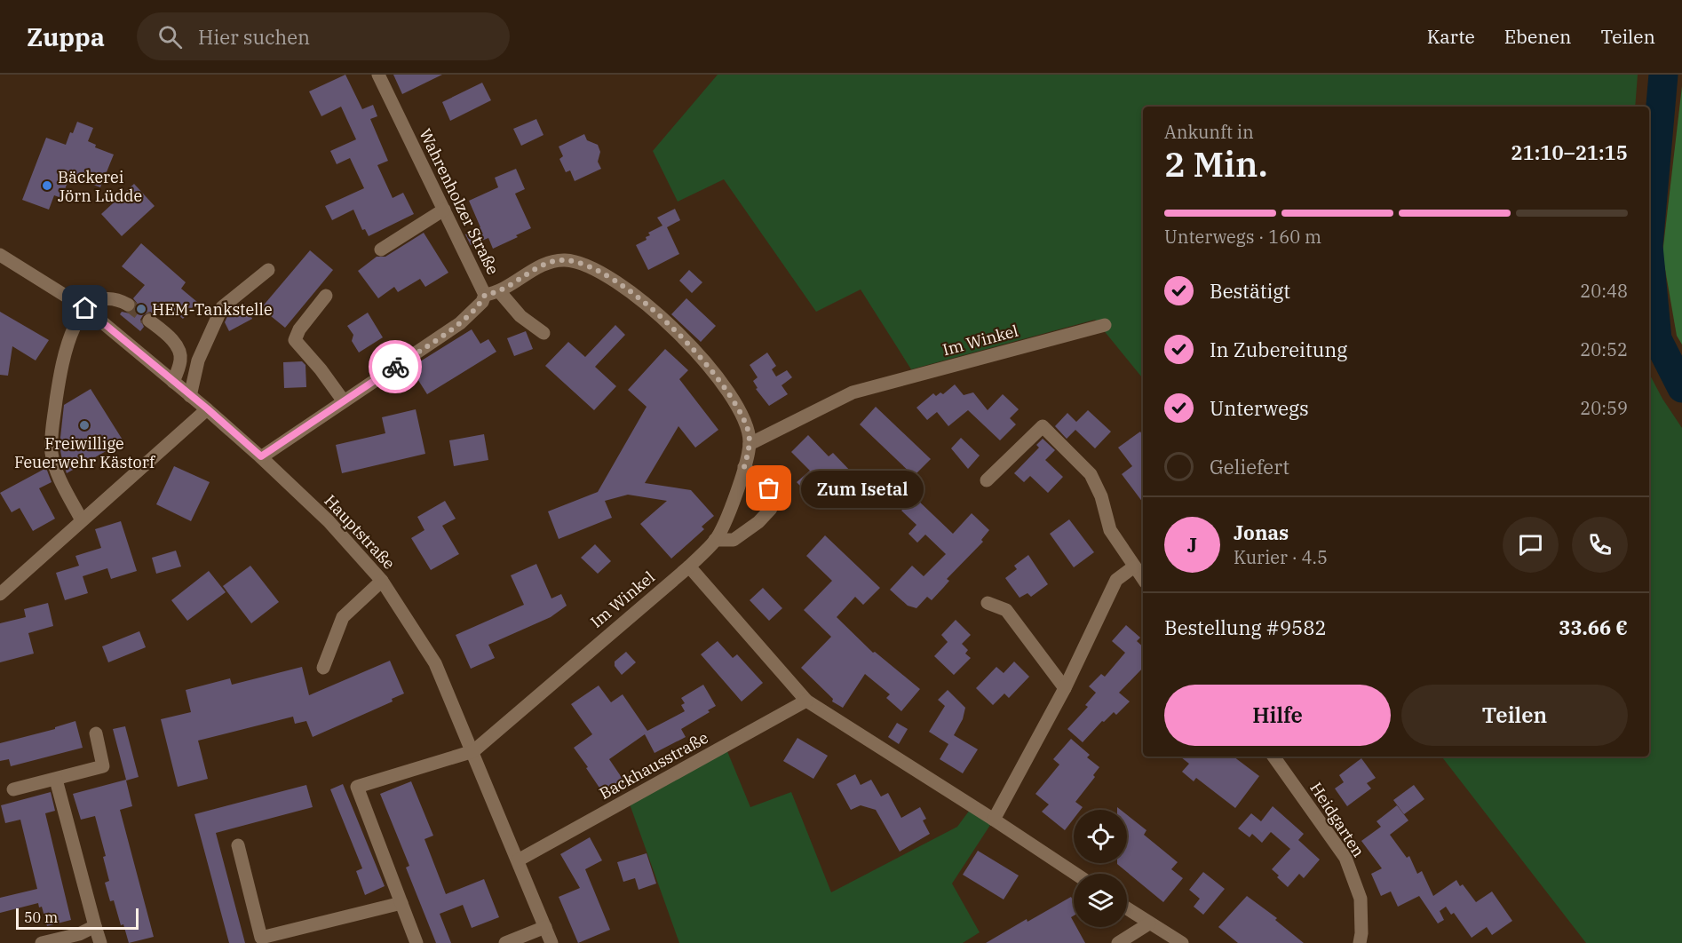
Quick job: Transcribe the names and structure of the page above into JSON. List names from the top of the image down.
{
  "streets": {
    "street": [
      "Wahrenholzer Straße",
      "Im Winkel",
      "Hauptstraße",
      "Backhausstraße",
      "Heidgarten"
    ]
  },
  "crossings": [
    ["Wahrenholzer Straße", "Im Winkel"],
    ["Wahrenholzer Straße", "Hauptstraße"],
    ["Im Winkel", "Hauptstraße"],
    ["Hauptstraße", "Backhausstraße"]
  ],
  "places": [
    "Bäckerei Jörn Lüdde",
    "HEM-Tankstelle",
    "Freiwillige Feuerwehr Kästorf",
    "Zum Isetal"
  ],
  "scale_bar": "50 m",
  "page": {
    "header": "Zuppa",
    "search": "Hier suchen",
    "nav": ["Karte", "Ebenen", "Teilen"],
    "heading": ["2 Min.", "Ankunft in", "21:10–21:15"],
    "panel": [
      "Jonas",
      "Kurier · 4.5",
      "Bestellung #9582",
      "33.66 €"
    ],
    "bar": "Unterwegs · 160 m",
    "list": [
      ["Bestätigt", "20:48"],
      ["In Zubereitung", "20:52"],
      ["Unterwegs", "20:59"],
      "Geliefert"
    ],
    "bubble": "Zum Isetal",
    "round": "J",
    "buttons": ["Hilfe", "Teilen"],
    "scale": "50 m"
  }
}
